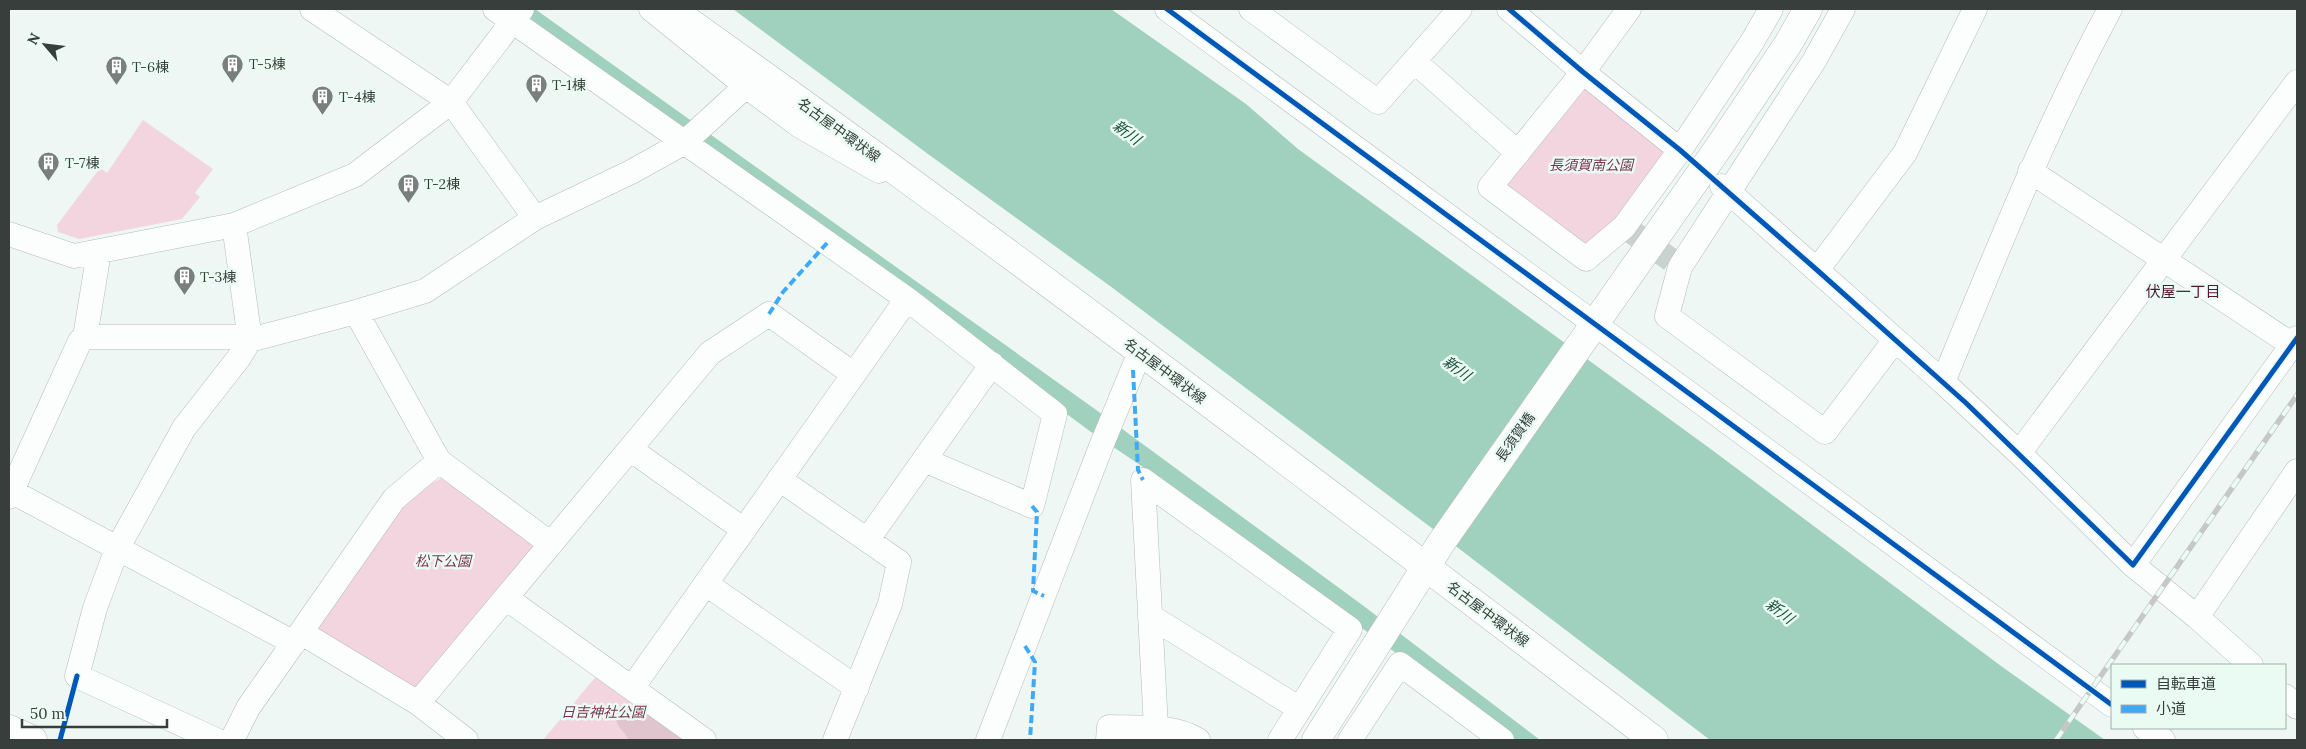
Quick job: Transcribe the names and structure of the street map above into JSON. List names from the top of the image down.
{
  "streets": {
    "main road": ["名古屋中環状線", "長須賀橋"]
  },
  "crossings": [
    ["名古屋中環状線", "長須賀橋"]
  ],
  "districts": ["伏屋一丁目"],
  "water": ["新川"],
  "parks": ["長須賀南公園", "松下公園", "日吉神社公園"],
  "places": {
    "building": [
      "T-5棟",
      "T-6棟",
      "T-1棟",
      "T-4棟",
      "T-7棟",
      "T-2棟",
      "T-3棟"
    ]
  },
  "legend": ["自転車道", "小道"],
  "scale_bar": "50 m",
  "north": "top left"
}
